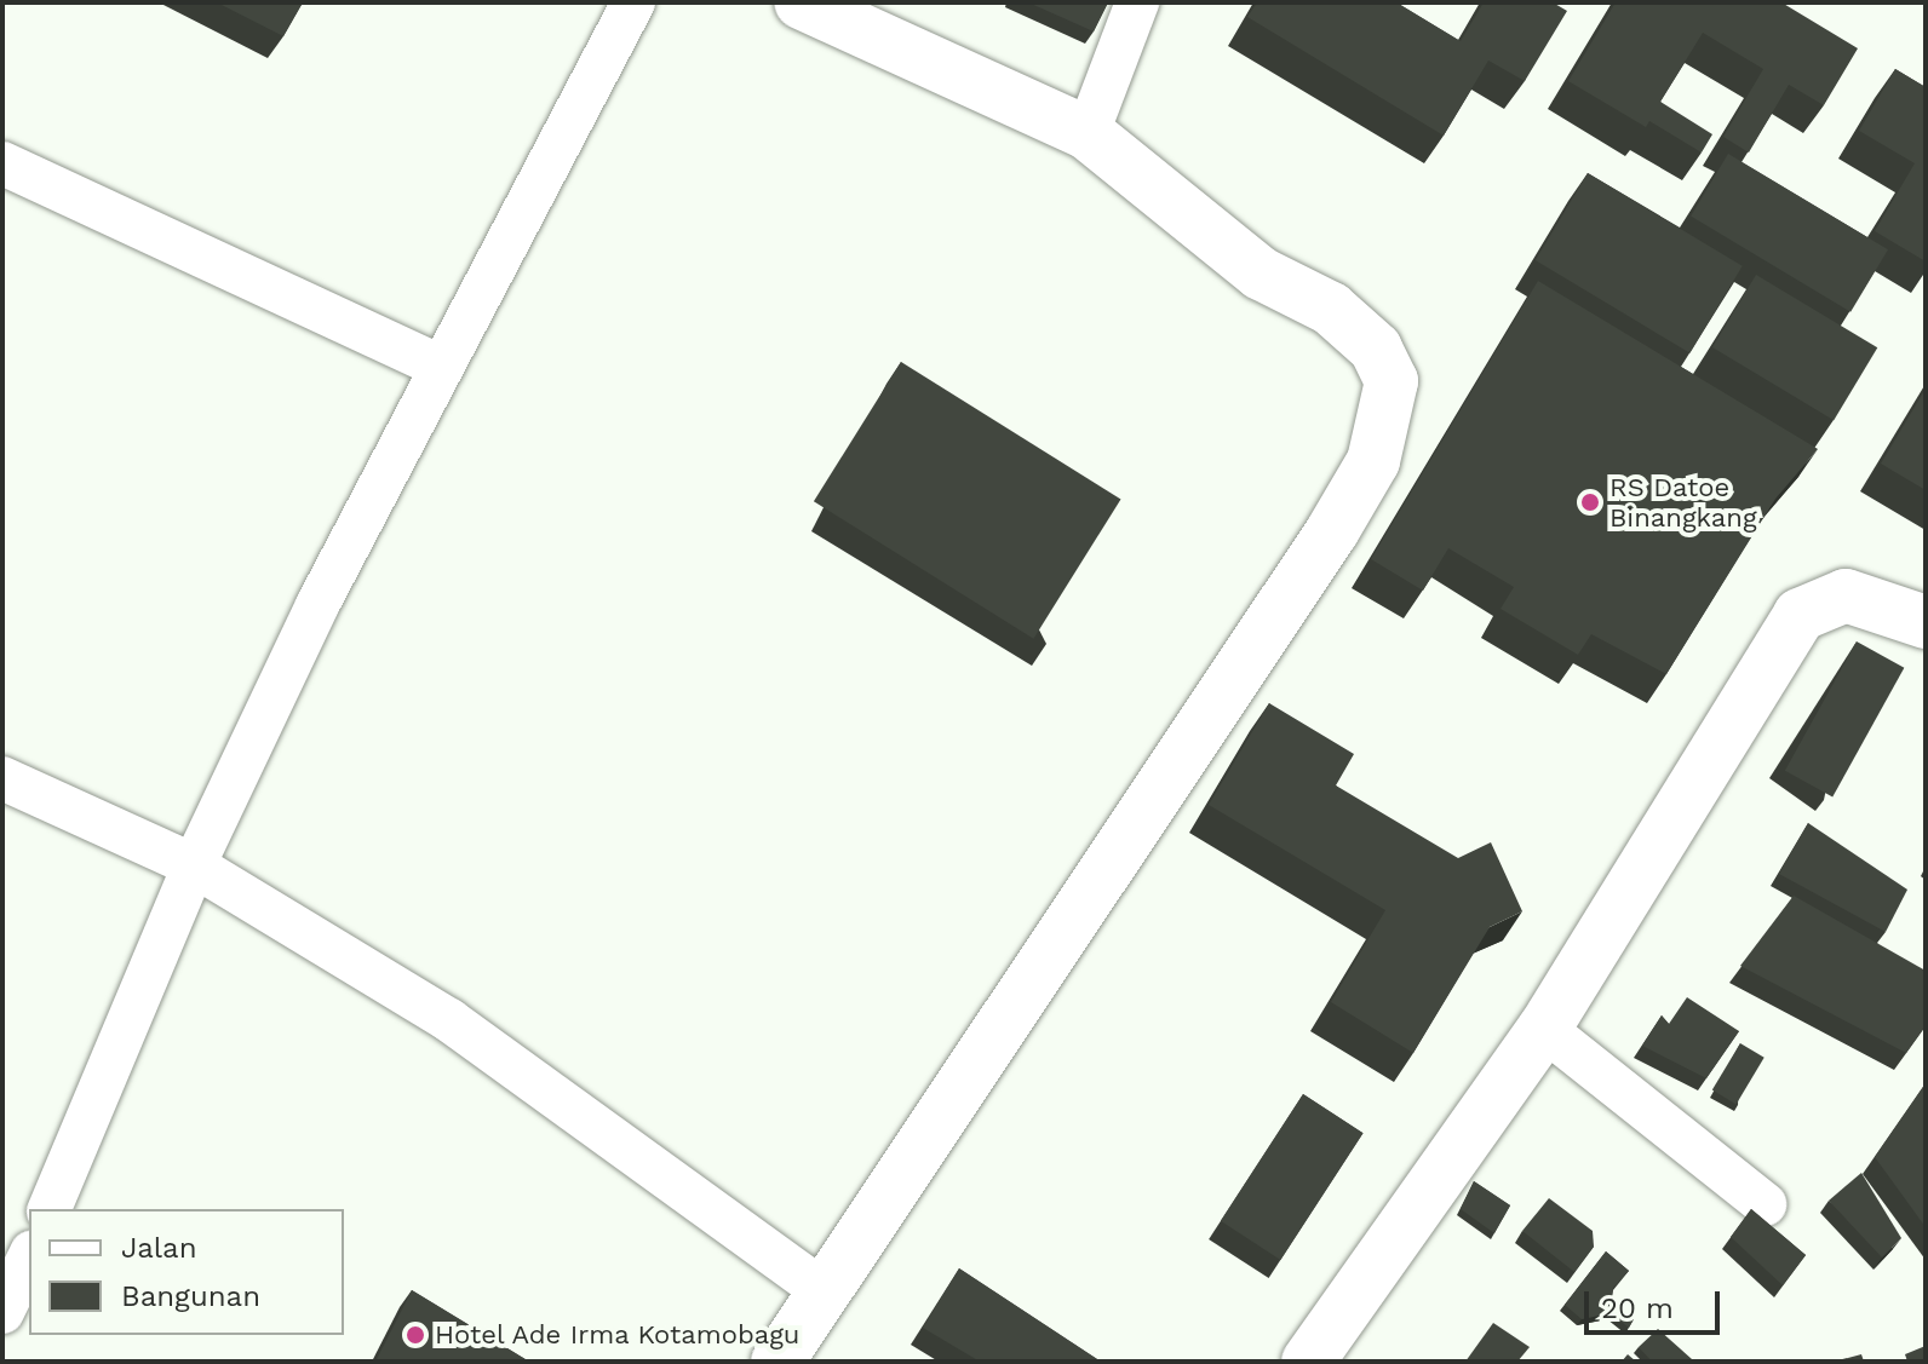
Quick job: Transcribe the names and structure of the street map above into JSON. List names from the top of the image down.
{
  "places": ["RS Datoe Binangkang", "Hotel Ade Irma Kotamobagu"],
  "legend": ["Jalan", "Bangunan"],
  "scale_bar": "20 m"
}
